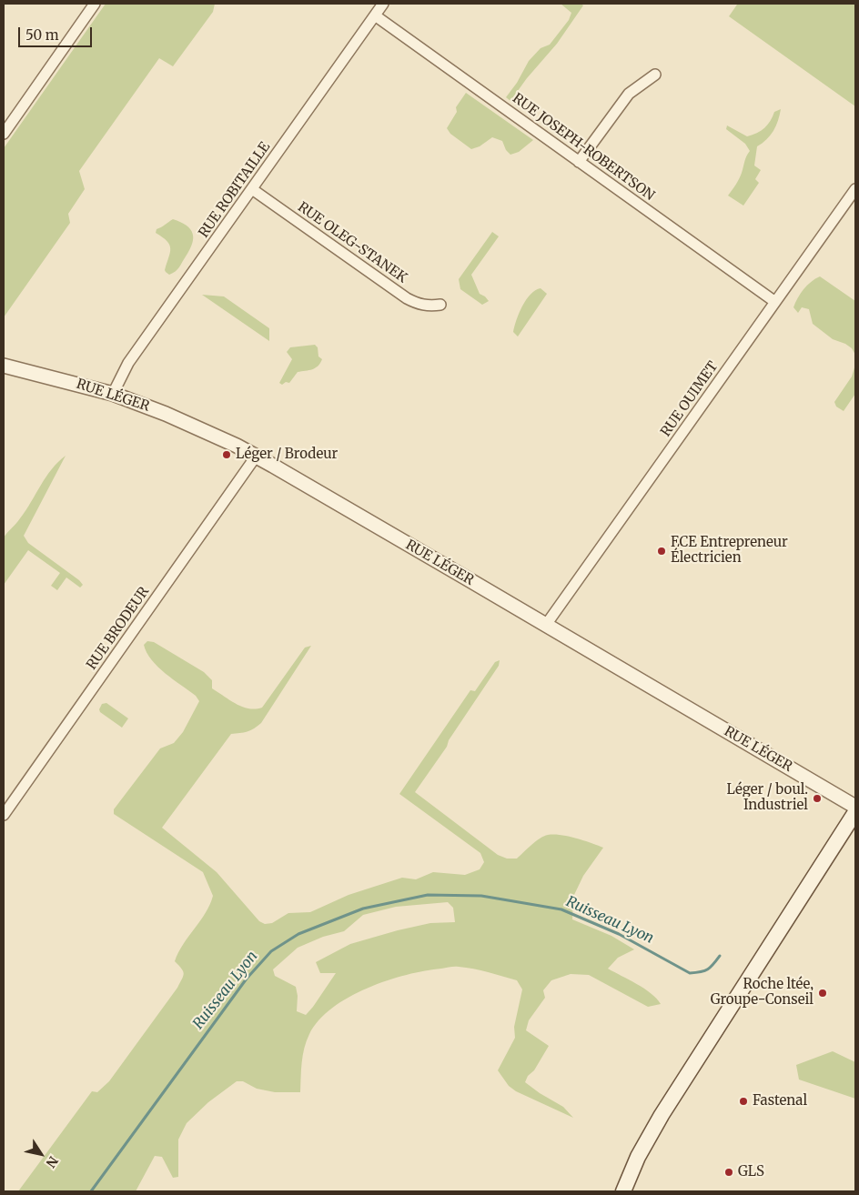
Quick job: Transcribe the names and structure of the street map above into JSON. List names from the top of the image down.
{
  "streets": {
    "street": [
      "RUE JOSEPH-ROBERTSON",
      "RUE ROBITAILLE",
      "RUE OLEG-STANEK",
      "RUE LÉGER",
      "RUE OUIMET",
      "RUE BRODEUR"
    ]
  },
  "crossings": [
    ["RUE JOSEPH-ROBERTSON", "RUE ROBITAILLE"],
    ["RUE JOSEPH-ROBERTSON", "RUE OUIMET"],
    ["RUE ROBITAILLE", "RUE OLEG-STANEK"],
    ["RUE ROBITAILLE", "RUE LÉGER"],
    ["RUE LÉGER", "RUE OUIMET"],
    ["RUE LÉGER", "RUE BRODEUR"]
  ],
  "water": ["Ruisseau Lyon"],
  "places": [
    "Léger / Brodeur",
    "ECE Entrepreneur Électricien",
    "Léger / boul. Industriel",
    "Roche ltée, Groupe-Conseil",
    "Fastenal",
    "GLS"
  ],
  "scale_bar": "50 m",
  "north": "bottom right"
}
